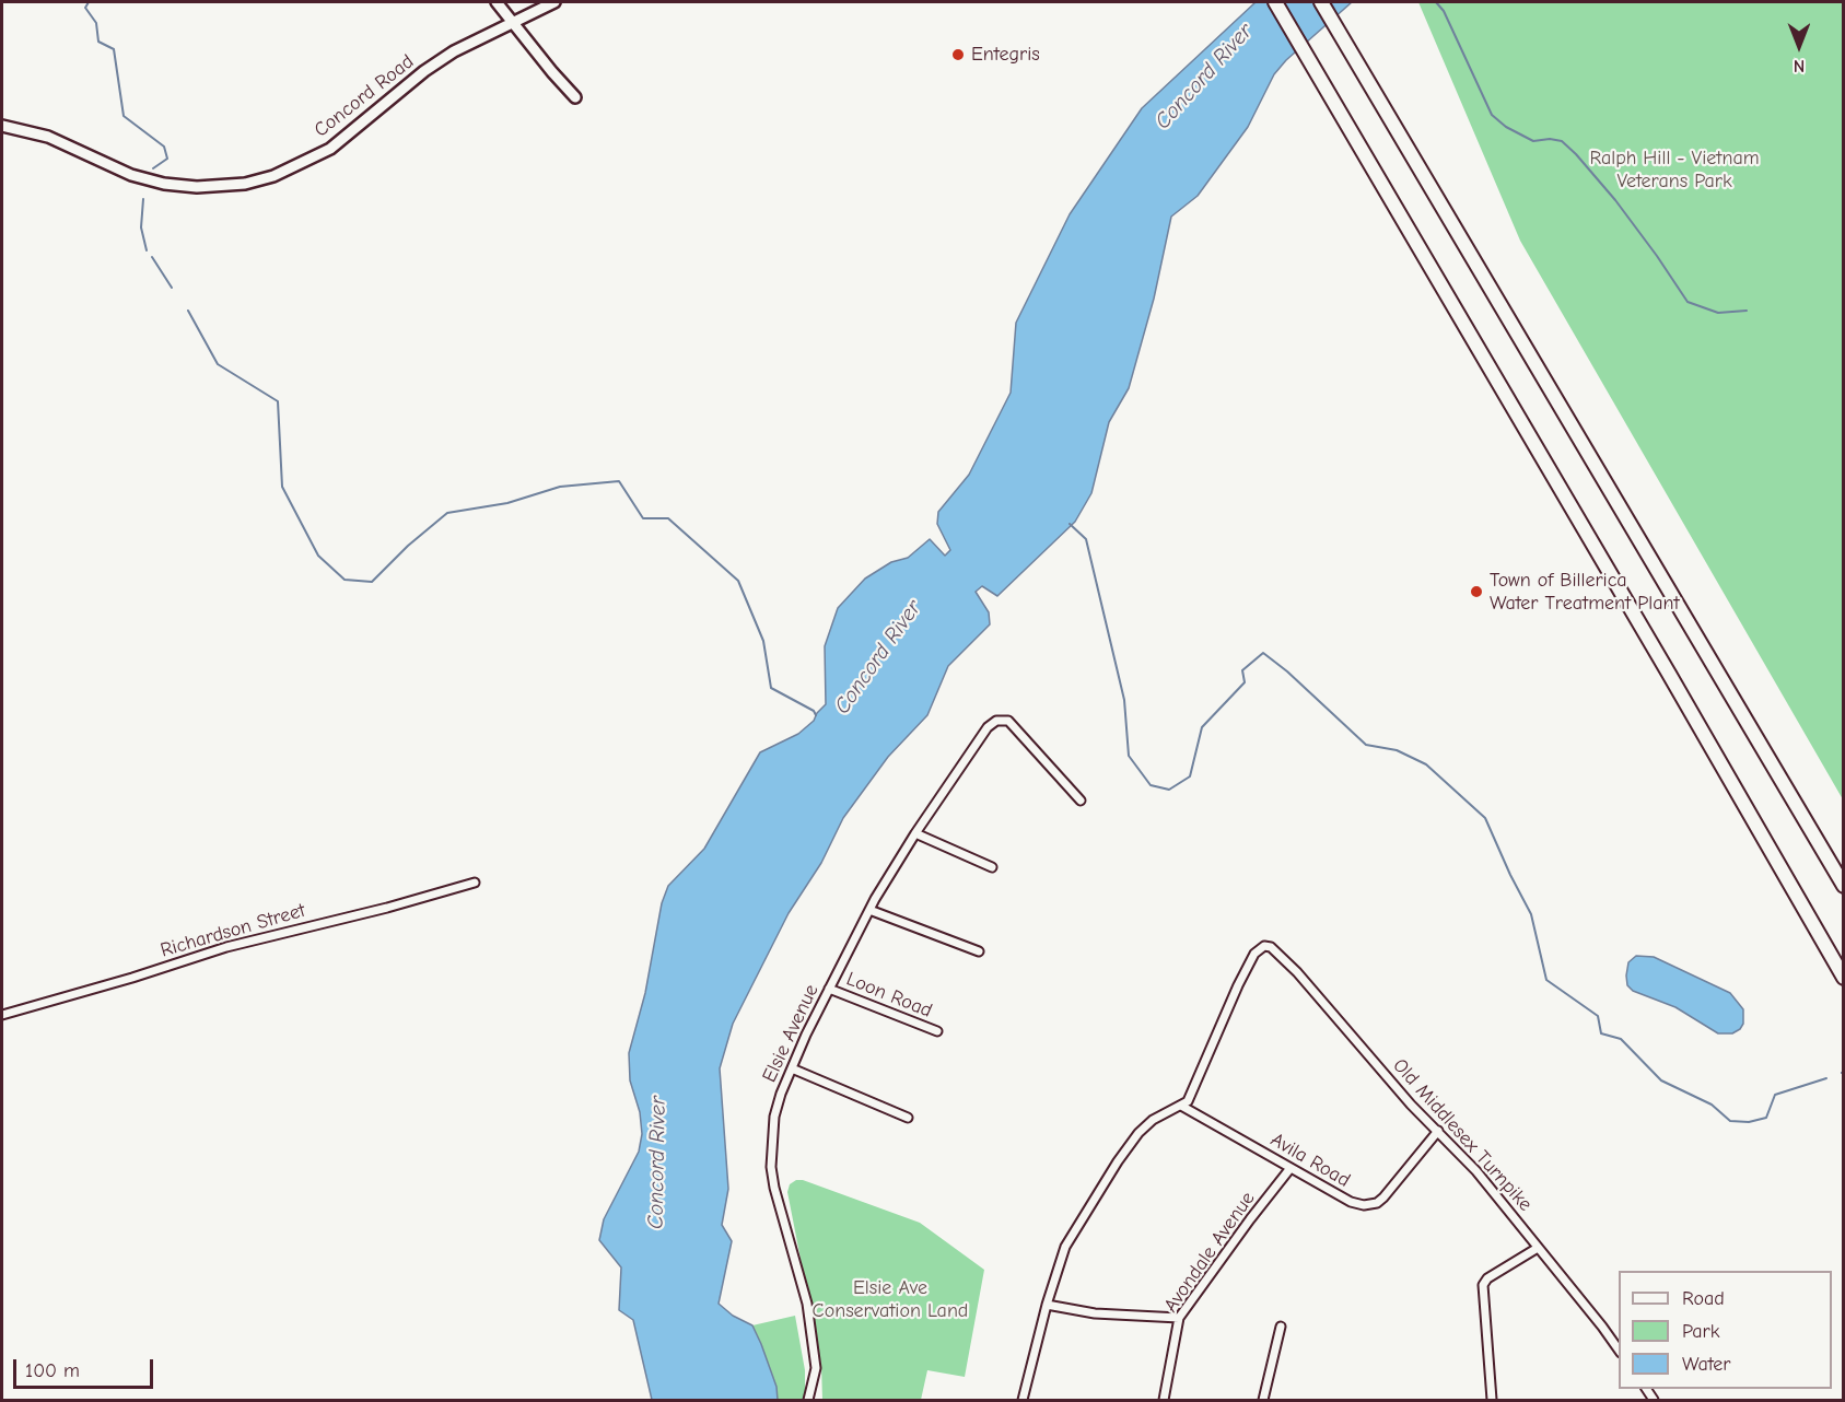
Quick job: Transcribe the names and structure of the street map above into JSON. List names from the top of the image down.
{
  "streets": {
    "main road": ["Concord Road"],
    "street": [
      "Richardson Street",
      "Loon Road",
      "Elsie Avenue",
      "Old Middlesex Turnpike",
      "Avila Road",
      "Avondale Avenue"
    ]
  },
  "crossings": [
    ["Loon Road", "Elsie Avenue"],
    ["Old Middlesex Turnpike", "Avila Road"],
    ["Avila Road", "Avondale Avenue"]
  ],
  "water": ["Concord River"],
  "parks": ["Ralph Hill - Vietnam Veterans Park", "Elsie Ave Conservation Land"],
  "places": ["Entegris", "Town of Billerica Water Treatment Plant"],
  "legend": ["Road", "Park", "Water"],
  "scale_bar": "100 m",
  "north": "bottom"
}
